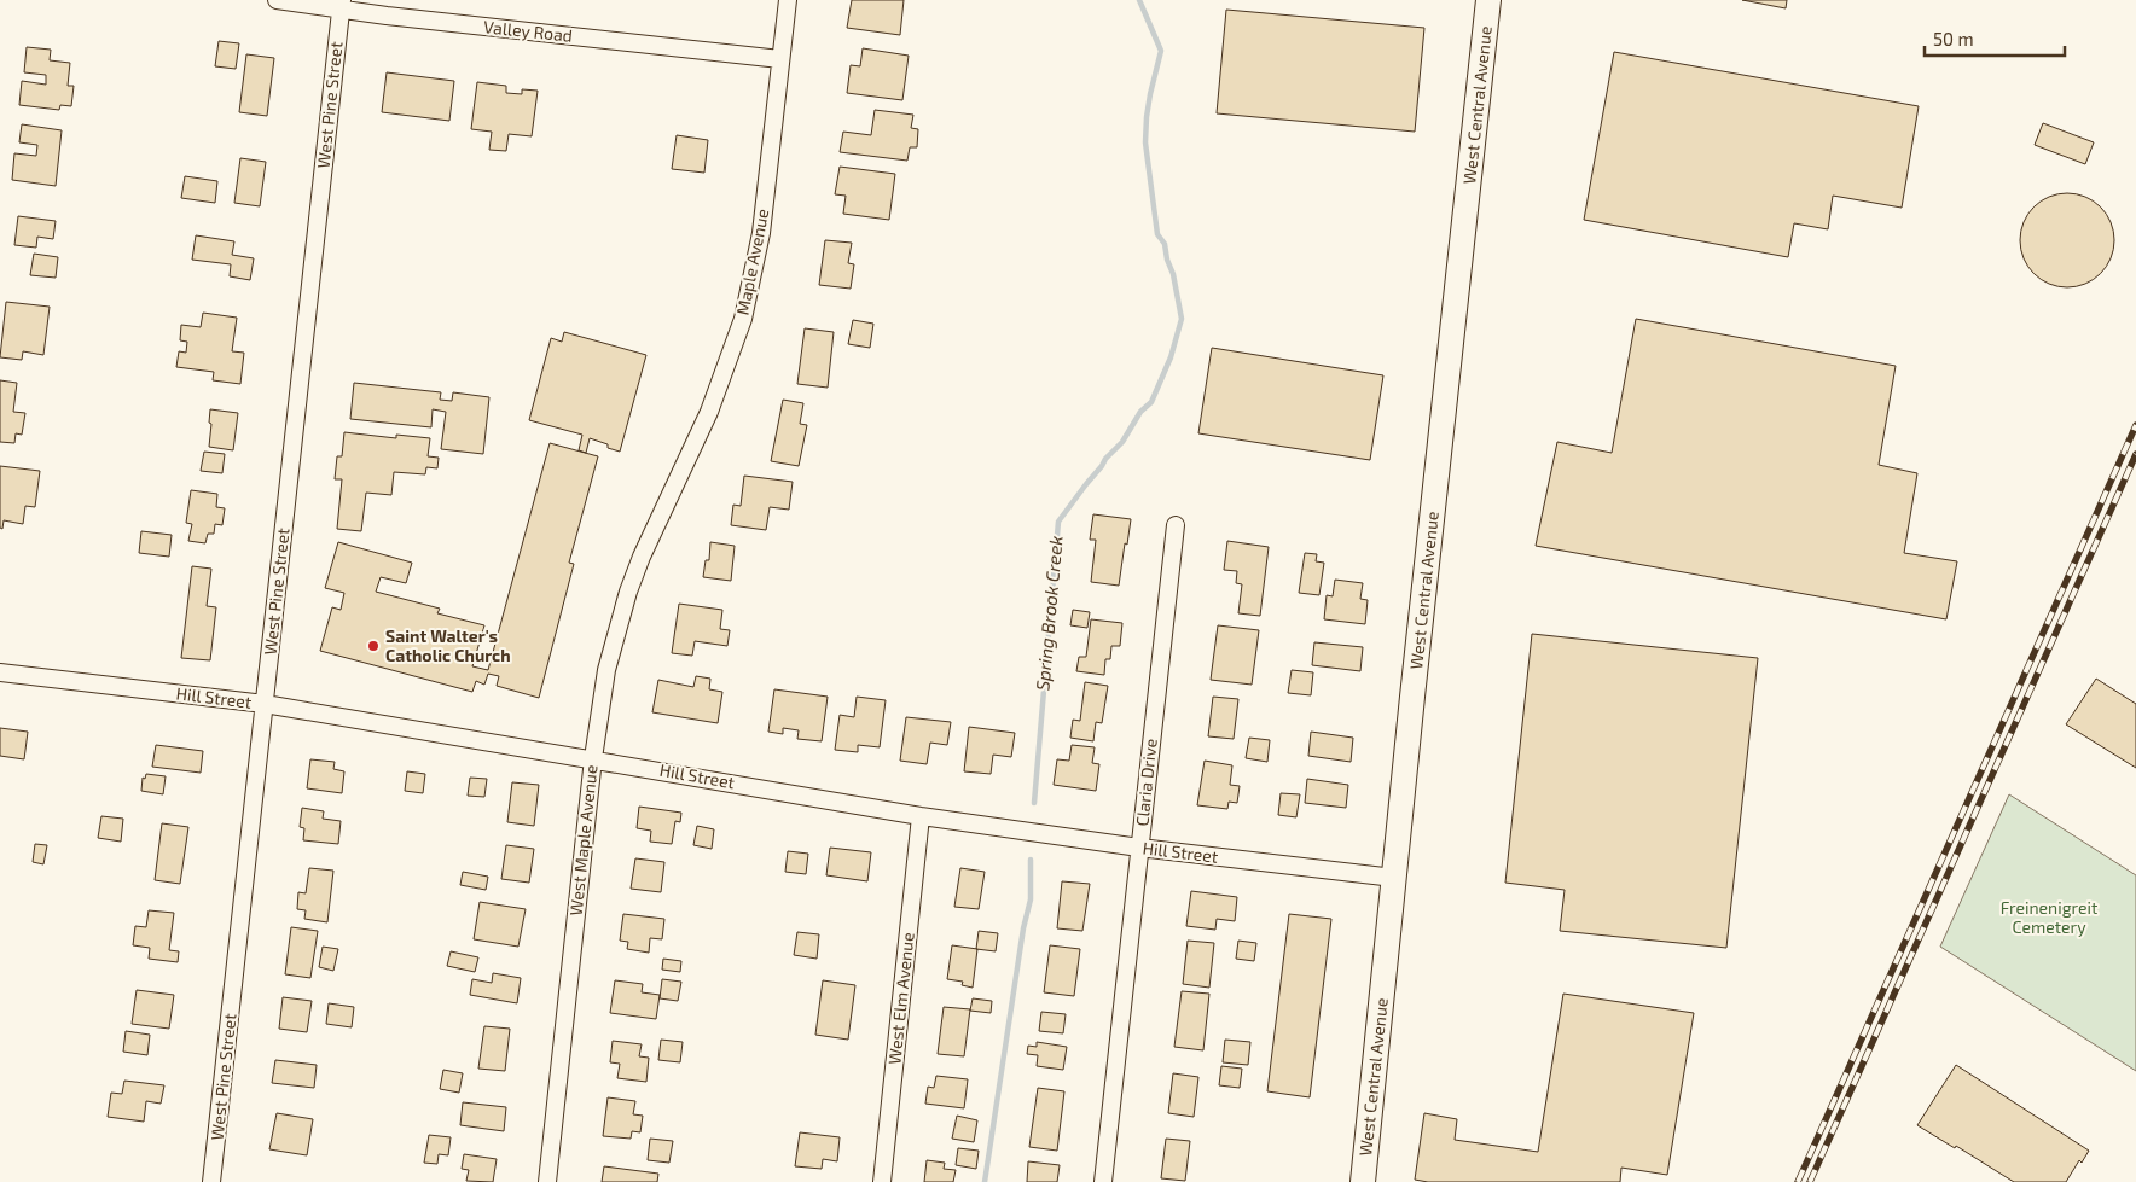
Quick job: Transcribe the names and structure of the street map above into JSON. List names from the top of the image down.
{
  "streets": {
    "street": [
      "Valley Road",
      "West Pine Street",
      "West Central Avenue",
      "Maple Avenue",
      "Hill Street",
      "Claria Drive",
      "West Maple Avenue",
      "West Elm Avenue"
    ]
  },
  "crossings": [
    ["Valley Road", "West Pine Street"],
    ["Valley Road", "Maple Avenue"],
    ["West Pine Street", "Hill Street"],
    ["West Central Avenue", "Hill Street"],
    ["Maple Avenue", "West Maple Avenue"],
    ["Hill Street", "Claria Drive"],
    ["Hill Street", "West Maple Avenue"],
    ["Hill Street", "West Elm Avenue"]
  ],
  "water": ["Spring Brook Creek"],
  "parks": ["Freinenigreit Cemetery"],
  "places": ["Saint Walter's Catholic Church"],
  "scale_bar": "50 m"
}
